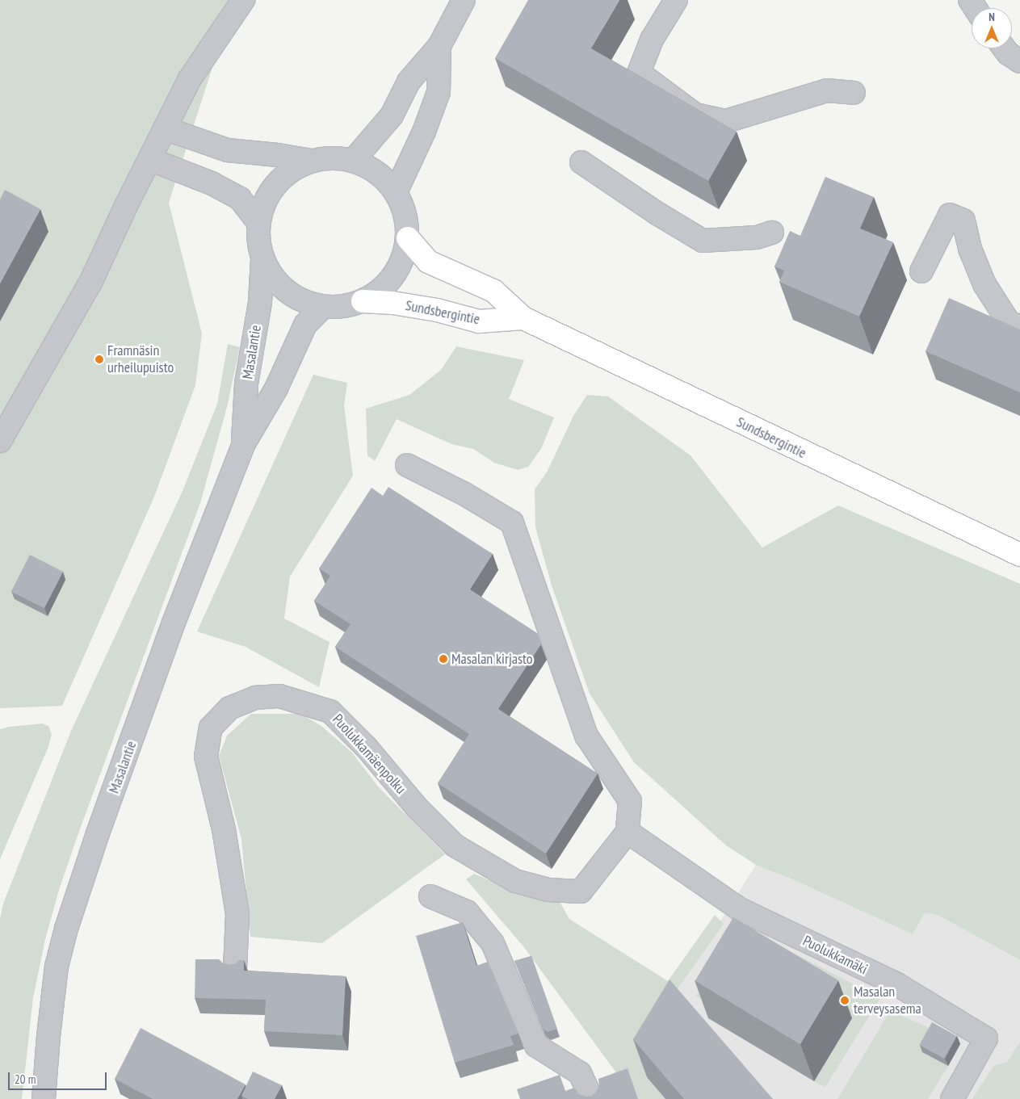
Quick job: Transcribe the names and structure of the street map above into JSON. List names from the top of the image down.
{
  "streets": {
    "main road": ["Sundsbergintie"],
    "street": ["Masalantie", "Puolukkamäenpolku", "Puolukkamäki"]
  },
  "crossings": [
    ["Puolukkamäenpolku", "Puolukkamäki"]
  ],
  "places": ["Framnäsin urheilupuisto", "Masalan kirjasto", "Masalan terveysasema"],
  "scale_bar": "20 m",
  "north": "top"
}
